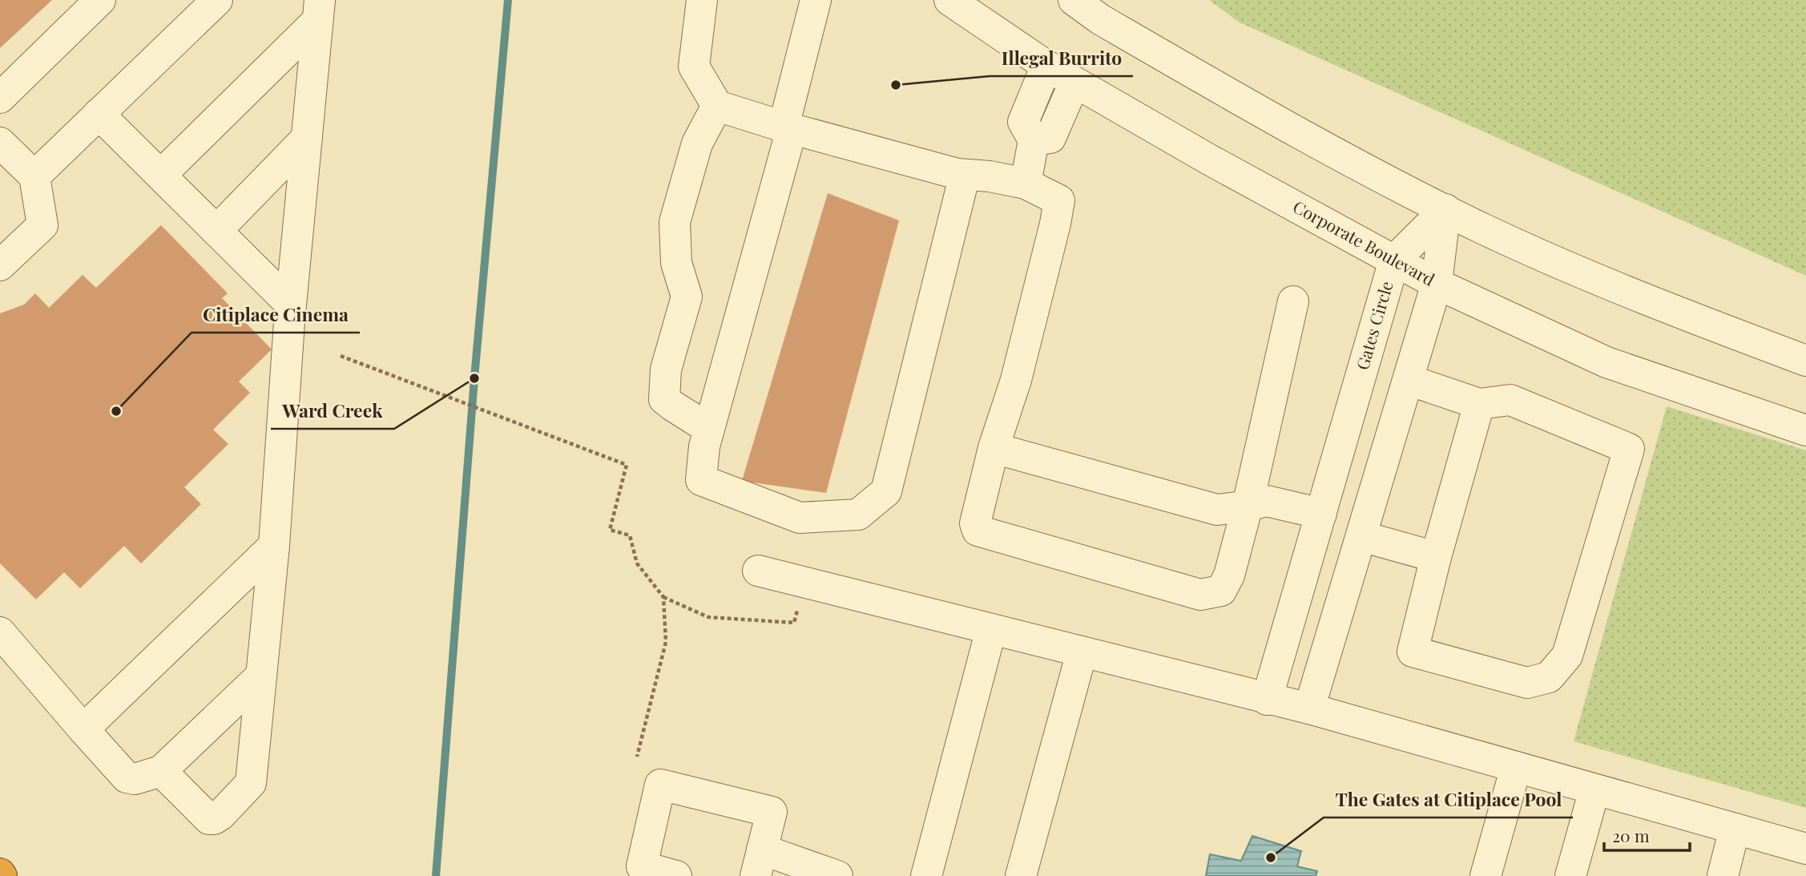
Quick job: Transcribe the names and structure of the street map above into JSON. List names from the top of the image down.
{
  "streets": {
    "street": ["Corporate Boulevard", "Gates Circle"]
  },
  "crossings": [
    ["Corporate Boulevard", "Gates Circle"]
  ],
  "places": [
    "Illegal Burrito",
    "Ward Creek",
    "Citiplace Cinema",
    "The Gates at Citiplace Pool"
  ],
  "scale_bar": "20 m"
}
